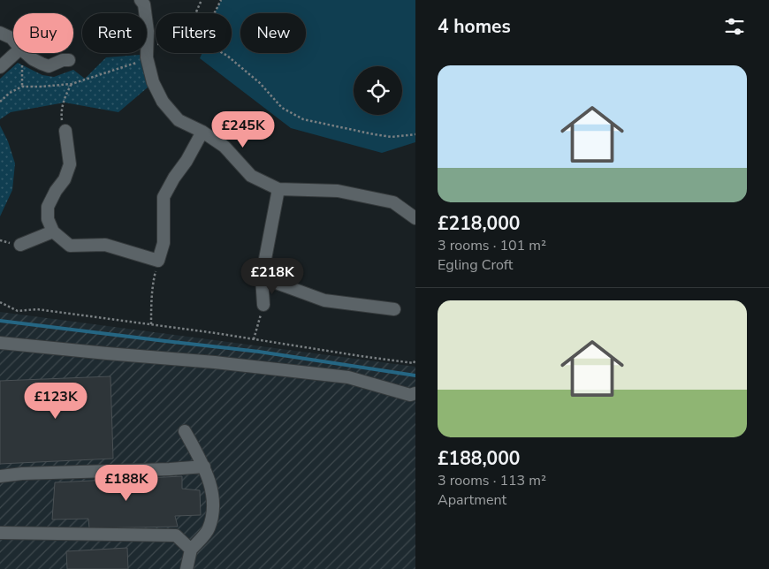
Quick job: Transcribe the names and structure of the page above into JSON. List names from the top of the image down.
{
  "page": {
    "heading": "4 homes",
    "chip": [
      "Buy",
      "Rent",
      "Filters",
      "New"
    ],
    "list": [
      {
        "name": "£218,000",
        "note": "3 rooms · 101 m² · Egling Croft"
      },
      {
        "name": "£188,000",
        "note": "3 rooms · 113 m² · Apartment"
      }
    ],
    "price": [
      "£245K",
      "£218K",
      "£123K",
      "£188K"
    ]
  }
}
